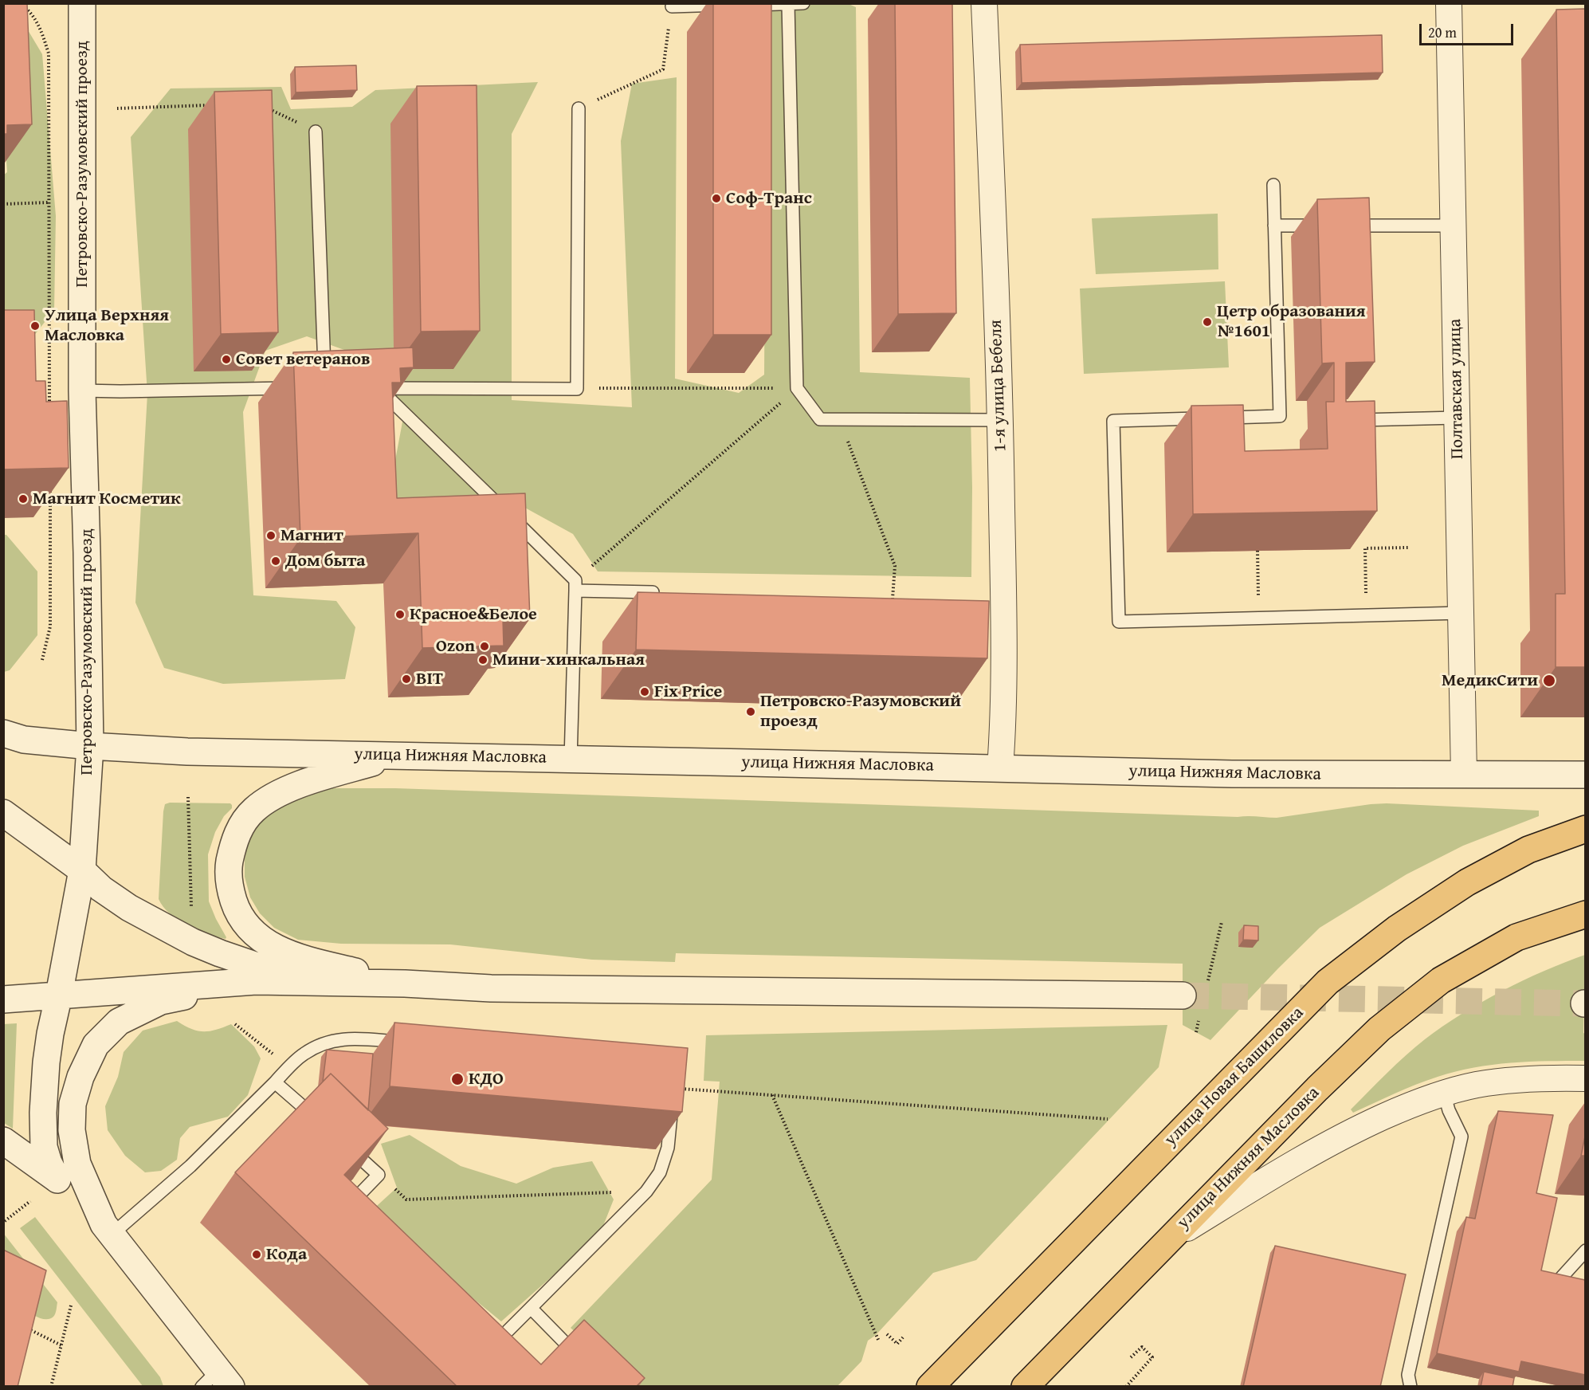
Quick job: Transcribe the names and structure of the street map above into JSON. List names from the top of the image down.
{
  "streets": {
    "main road": ["улица Нижняя Масловка", "улица Новая Башиловка"],
    "street": ["Петровско-Разумовский проезд", "1-я улица Бебеля", "Полтавская улица"]
  },
  "crossings": [
    ["Петровско-Разумовский проезд", "улица Нижняя Масловка"],
    ["1-я улица Бебеля", "улица Нижняя Масловка"],
    ["Полтавская улица", "улица Нижняя Масловка"]
  ],
  "places": [
    "Соф-Транс",
    "Цетр образования №1601",
    "Улица Верхняя Масловка",
    "Совет ветеранов",
    "Магнит Косметик",
    "Магнит",
    "Дом быта",
    "Красное&Белое",
    "Ozon",
    "Мини-хинкальная",
    "BIT",
    "МедикСити",
    "Fix Price",
    "Петровско-Разумовский проезд",
    "КДО",
    "Кода"
  ],
  "scale_bar": "20 m"
}
